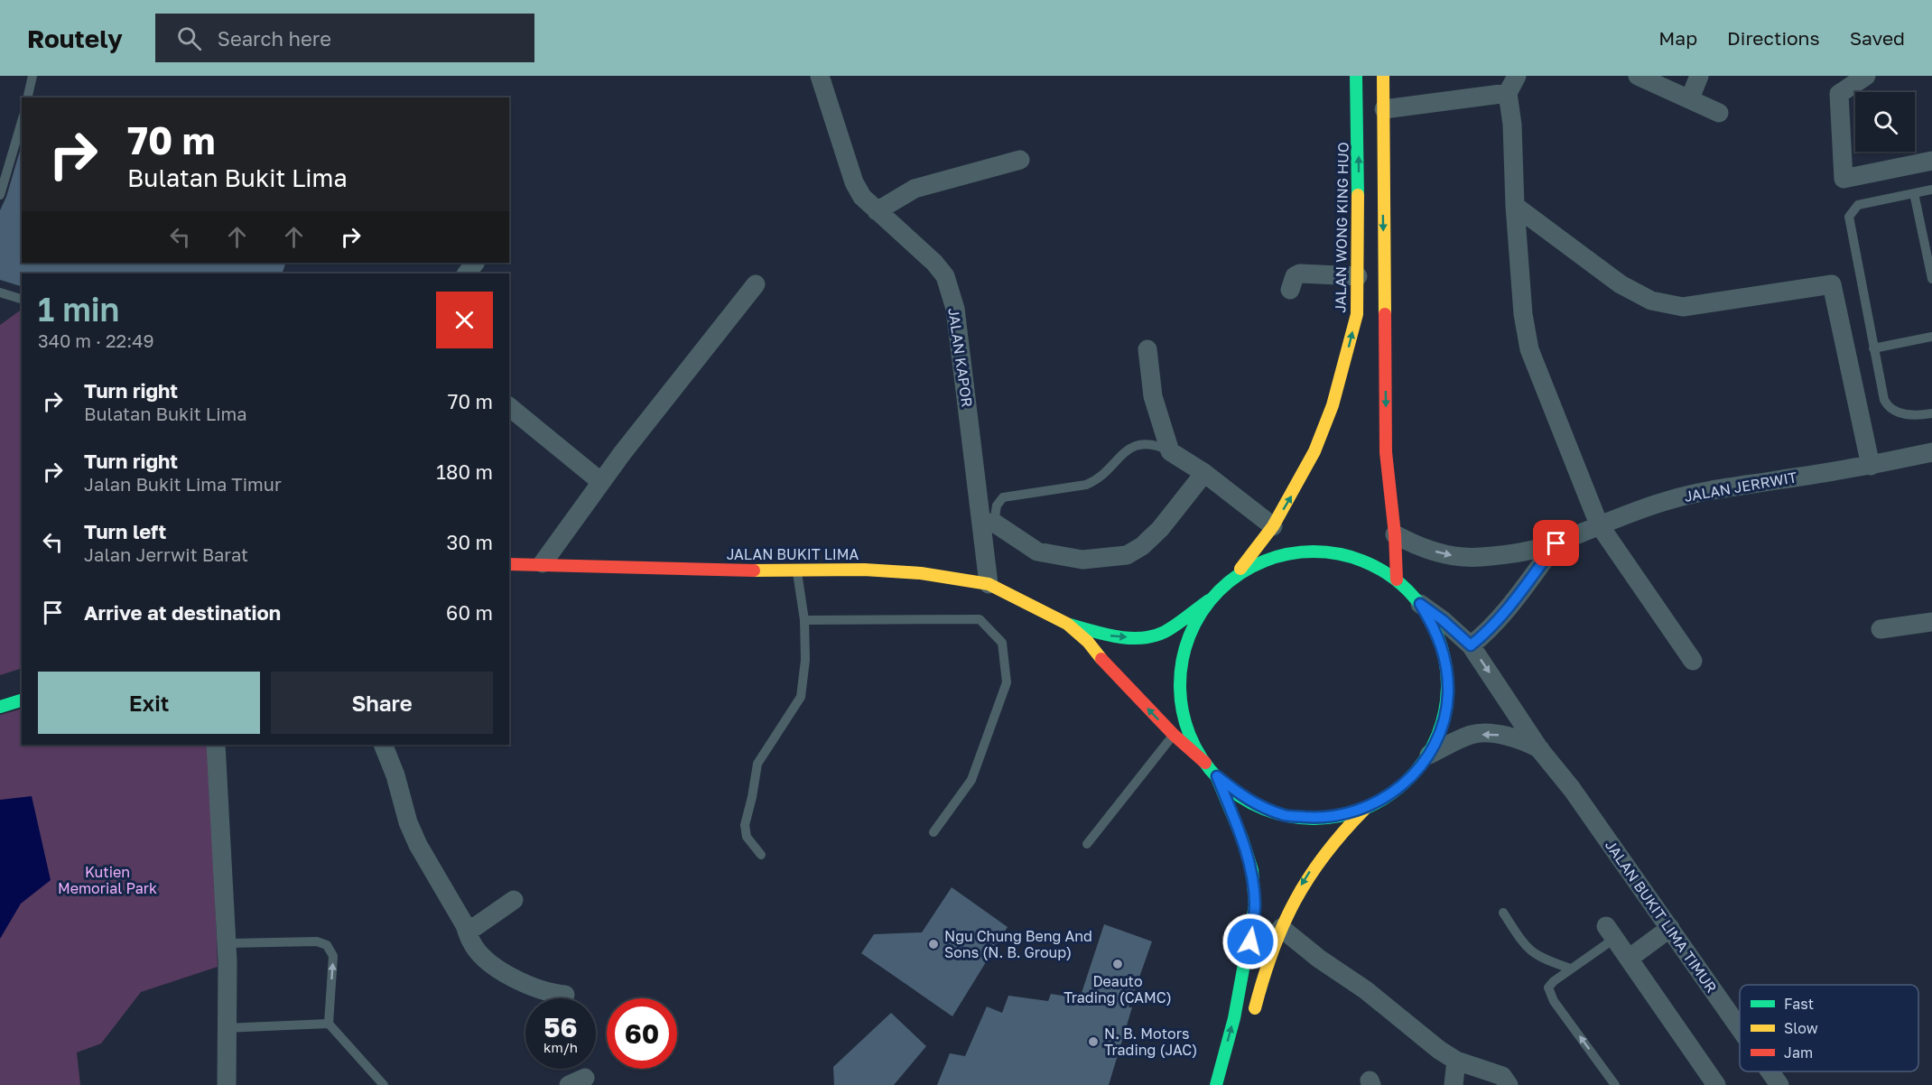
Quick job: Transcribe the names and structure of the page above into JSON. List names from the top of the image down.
{
  "streets": {
    "main road": ["JALAN WONG KING HUO", "JALAN BUKIT LIMA"],
    "street": ["JALAN KAPOR", "JALAN JERRWIT", "JALAN BUKIT LIMA TIMUR"]
  },
  "crossings": [
    ["JALAN KAPOR", "JALAN BUKIT LIMA"]
  ],
  "parks": ["Kutien Memorial Park"],
  "places": ["Ngu Chung Beng And Sons (N. B. Group)", "Deauto Trading (CAMC)", "N. B. Motors Trading (JAC)"],
  "legend": ["Fast", "Slow", "Jam"],
  "page": {
    "header": "Routely",
    "search": "Search here",
    "nav": ["Map", "Directions", "Saved"],
    "turn": ["70 m", "Bulatan Bukit Lima"],
    "heading": ["1 min", "340 m · 22:49"],
    "list": [
      {
        "name": "Turn right",
        "note": "Bulatan Bukit Lima",
        "value": "70 m"
      },
      {
        "name": "Turn right",
        "note": "Jalan Bukit Lima Timur",
        "value": "180 m"
      },
      {
        "name": "Turn left",
        "note": "Jalan Jerrwit Barat",
        "value": "30 m"
      },
      {
        "name": "Arrive at destination",
        "value": "60 m"
      }
    ],
    "buttons": ["Exit", "Share"],
    "speed": "56 km/h",
    "limit": "60"
  }
}
